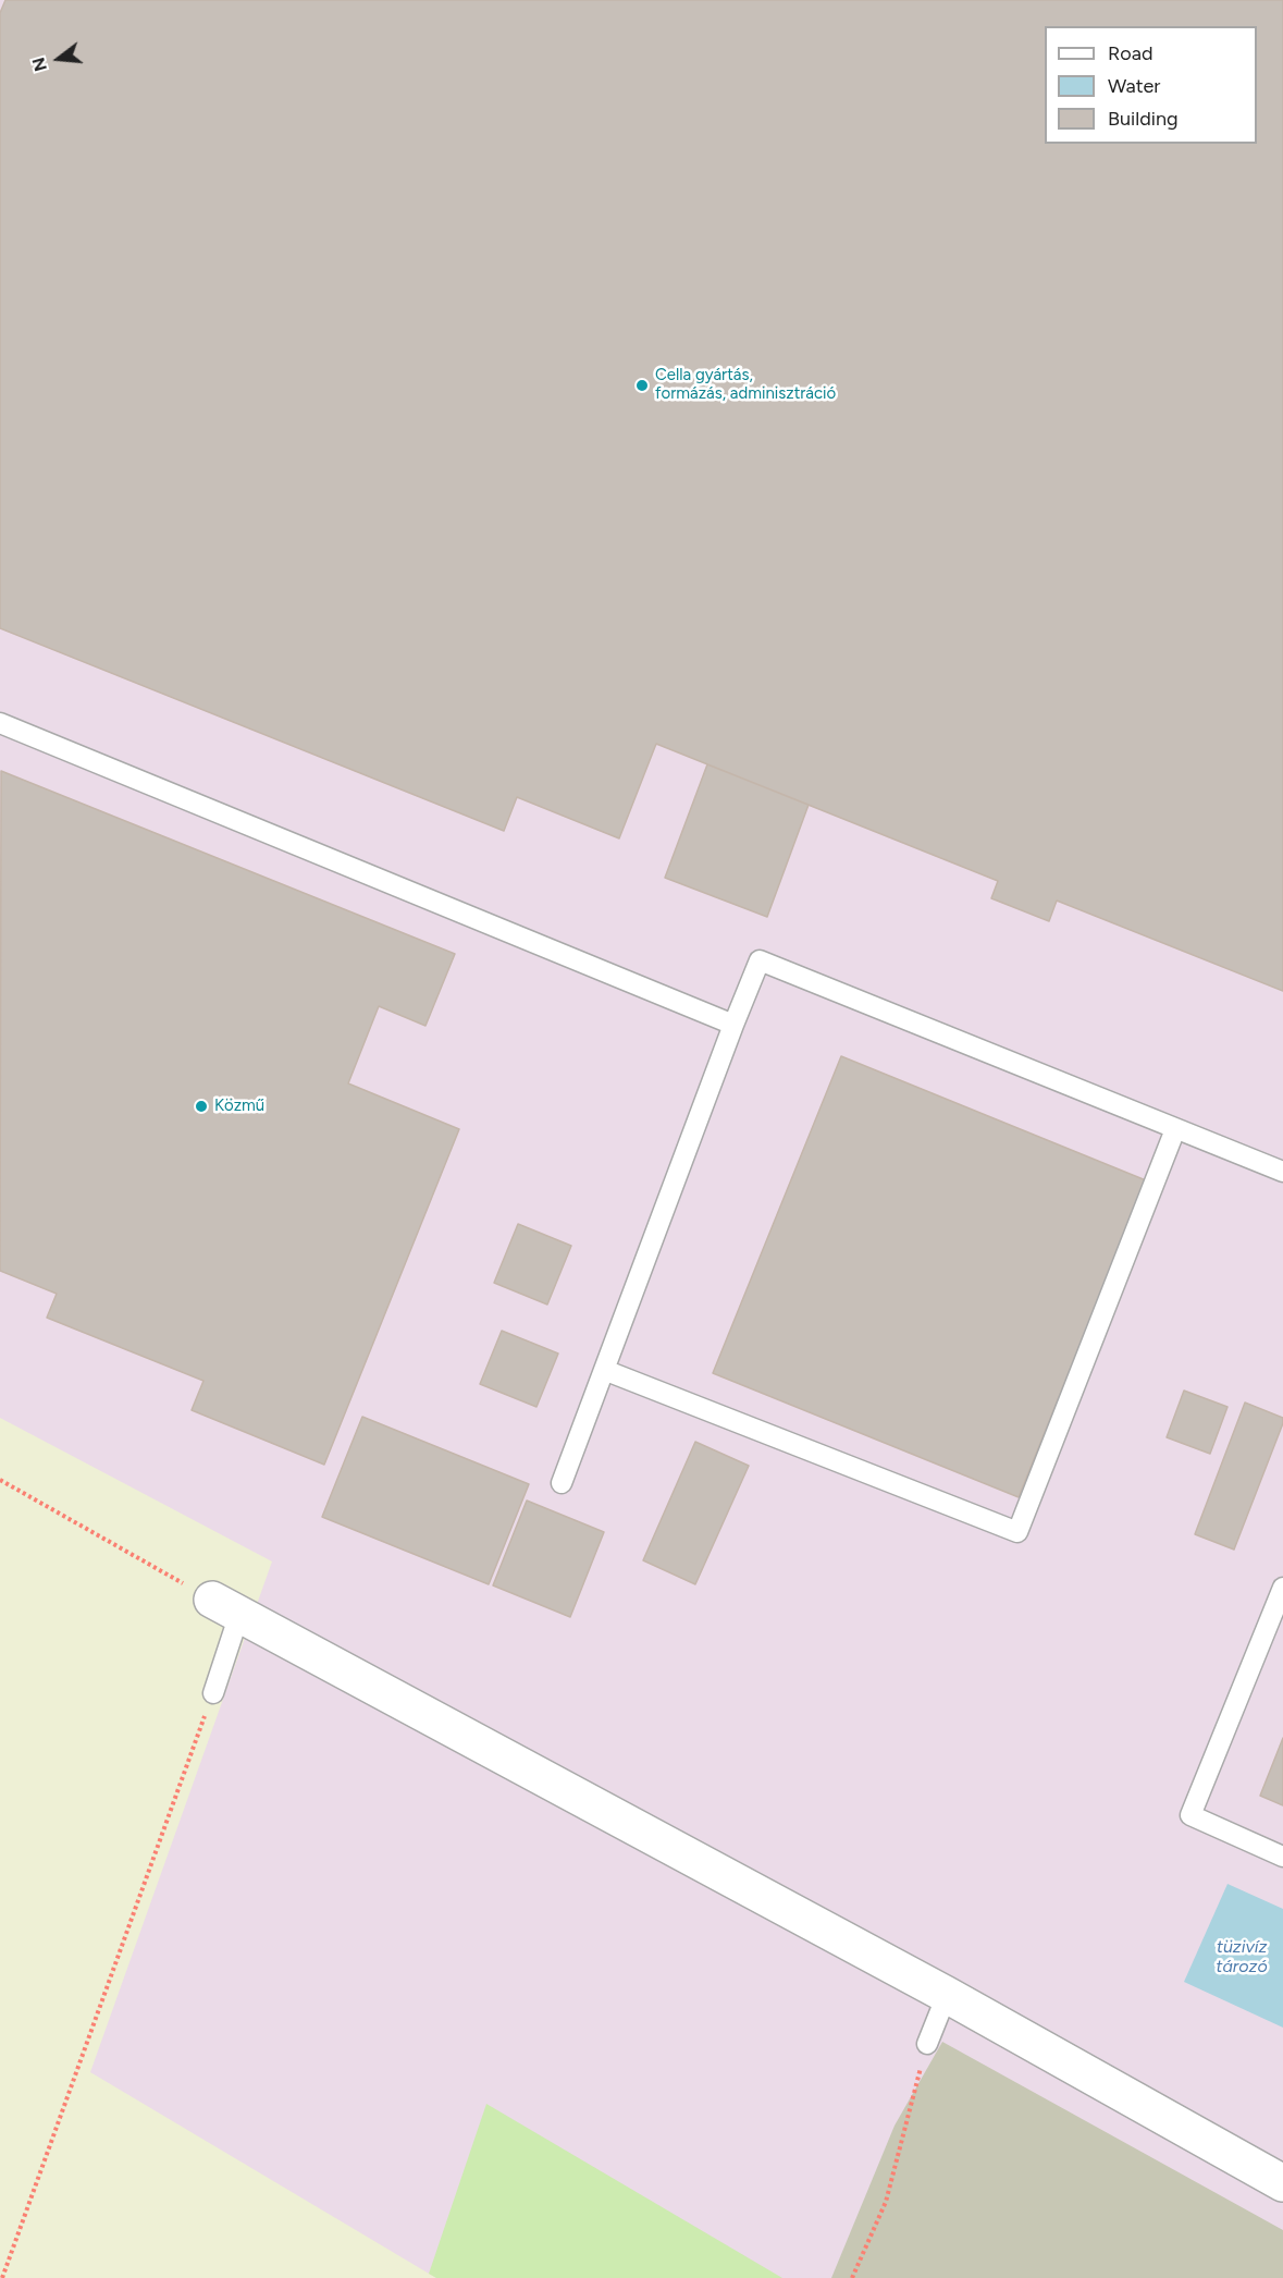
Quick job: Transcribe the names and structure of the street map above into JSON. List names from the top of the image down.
{
  "water": ["tüzivíz tározó"],
  "places": ["Cella gyártás, formázás, adminisztráció", "Közmű"],
  "legend": ["Road", "Water", "Building"],
  "north": "left"
}
